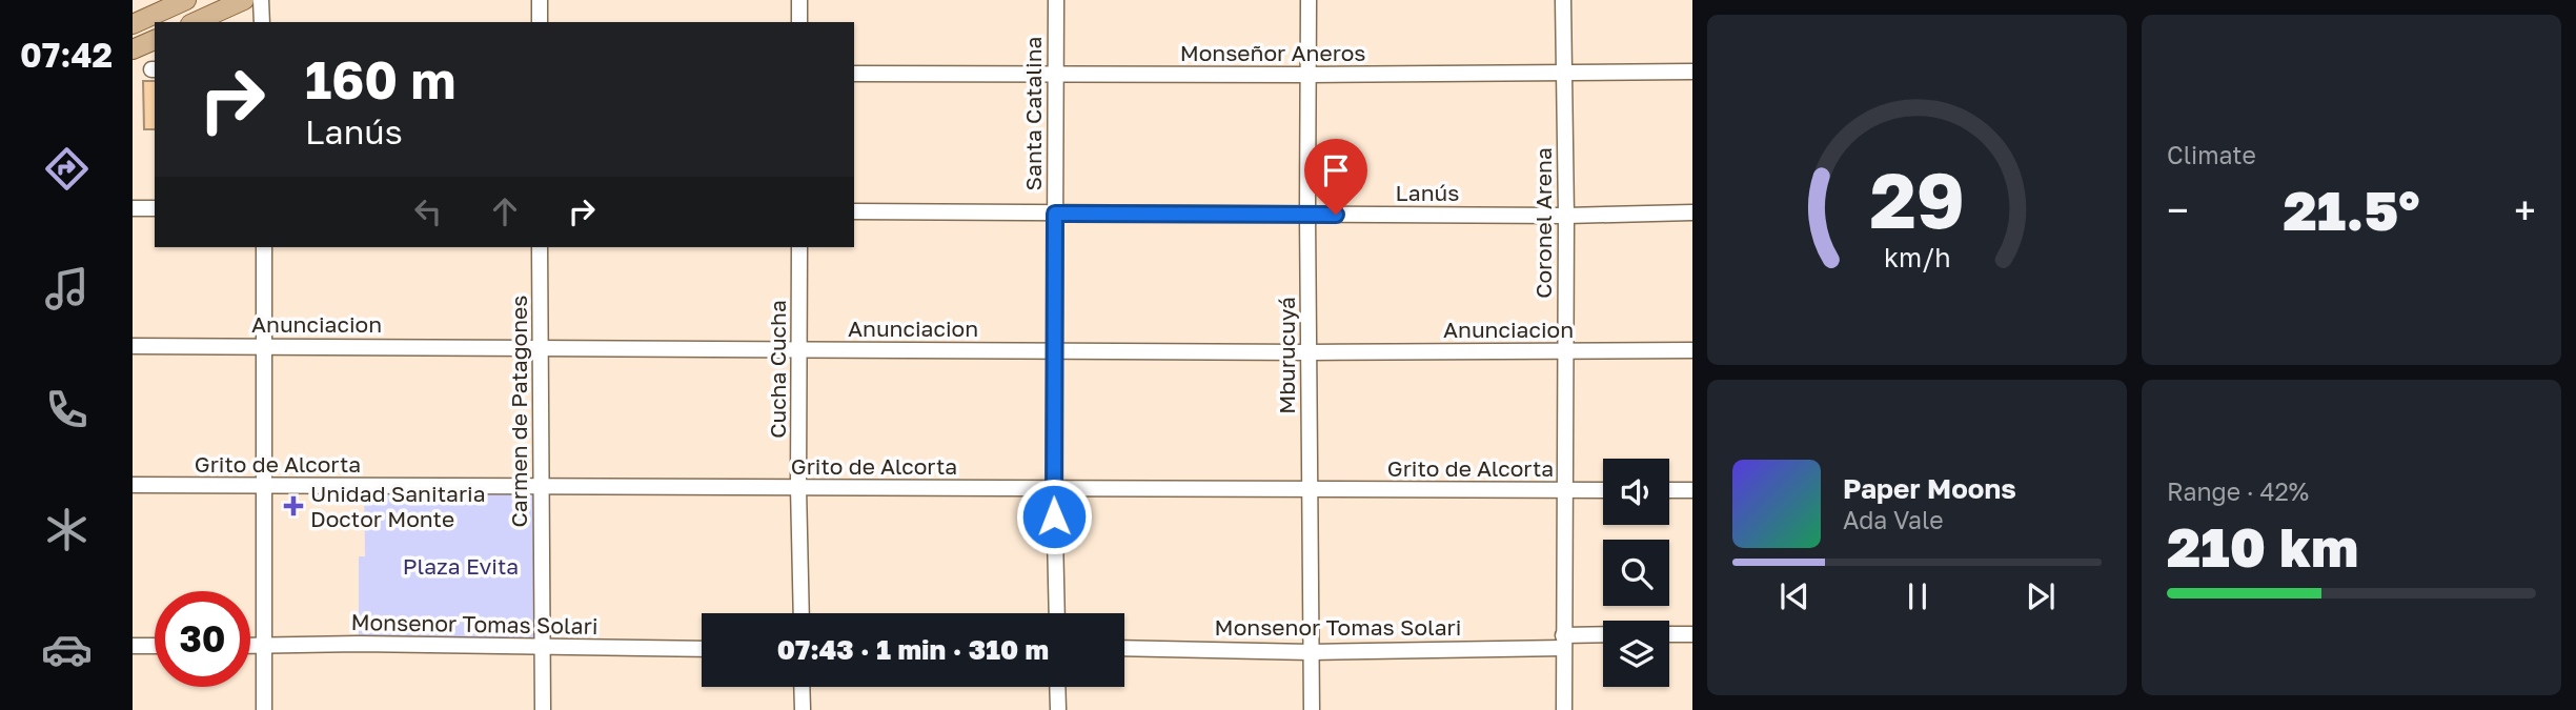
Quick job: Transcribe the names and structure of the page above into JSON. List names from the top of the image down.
{
  "streets": {
    "street": [
      "Monseñor Aneros",
      "Santa Catalina",
      "Lanús",
      "Coronel Arena",
      "Anunciacion",
      "Mburucuyá",
      "Cucha Cucha",
      "Carmen de Patagones",
      "Grito de Alcorta",
      "Monsenor Tomas Solari"
    ]
  },
  "crossings": [
    ["Monseñor Aneros", "Santa Catalina"],
    ["Monseñor Aneros", "Coronel Arena"],
    ["Monseñor Aneros", "Mburucuyá"],
    ["Santa Catalina", "Lanús"],
    ["Santa Catalina", "Anunciacion"],
    ["Santa Catalina", "Grito de Alcorta"],
    ["Lanús", "Coronel Arena"],
    ["Lanús", "Mburucuyá"],
    ["Coronel Arena", "Anunciacion"],
    ["Coronel Arena", "Grito de Alcorta"],
    ["Coronel Arena", "Monsenor Tomas Solari"],
    ["Anunciacion", "Mburucuyá"],
    ["Anunciacion", "Cucha Cucha"],
    ["Anunciacion", "Carmen de Patagones"],
    ["Mburucuyá", "Grito de Alcorta"],
    ["Mburucuyá", "Monsenor Tomas Solari"],
    ["Cucha Cucha", "Grito de Alcorta"],
    ["Carmen de Patagones", "Grito de Alcorta"],
    ["Carmen de Patagones", "Monsenor Tomas Solari"]
  ],
  "parks": ["Plaza Evita"],
  "places": {
    "health": ["Unidad Sanitaria Doctor Monte"]
  },
  "page": {
    "tabs": "07:42",
    "tile": [
      "Climate",
      ["Range · 42%", "210 km"]
    ],
    "turn": ["160 m", "Lanús"],
    "heat": ["−", "21.5°", "+"],
    "song": ["Paper Moons", "Ada Vale"],
    "limit": "30",
    "trip": "07:43 · 1 min · 310 m",
    "gauge": ["29", "km/h"]
  }
}
